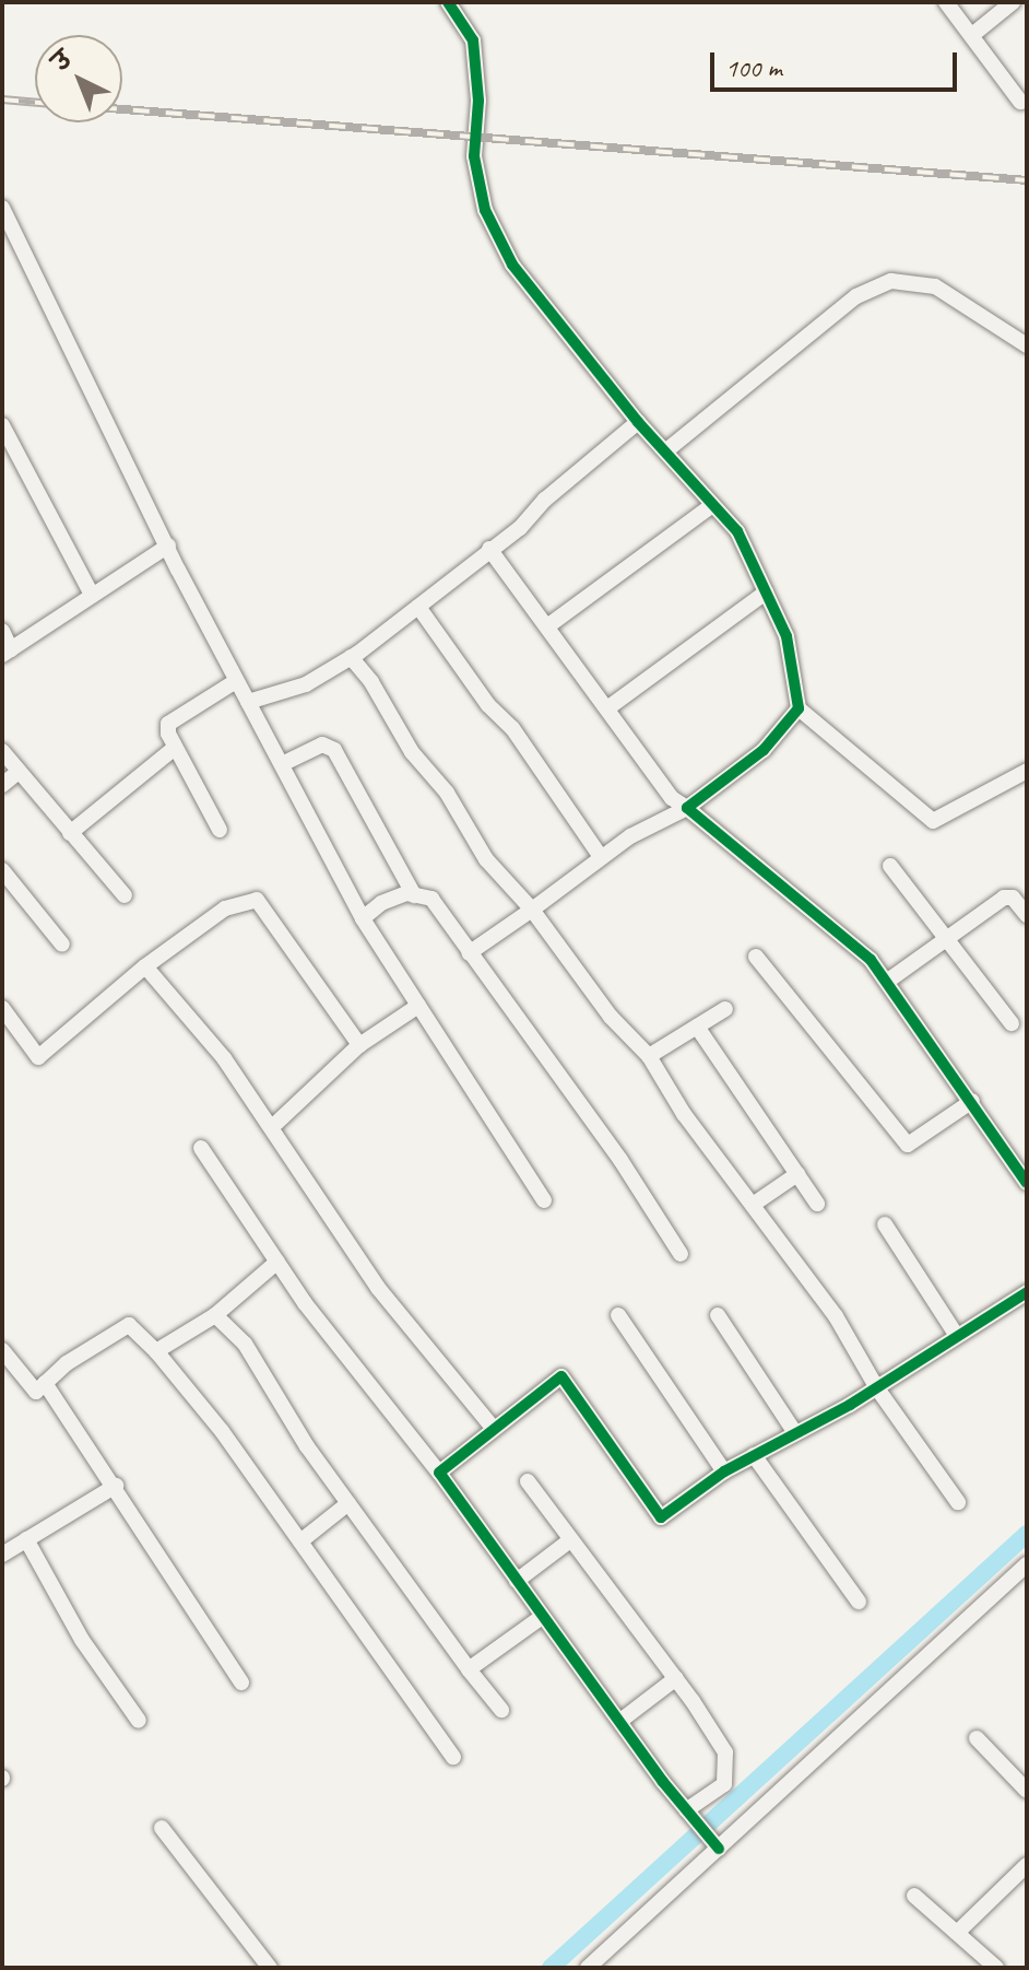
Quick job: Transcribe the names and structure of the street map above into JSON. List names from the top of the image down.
{
  "scale_bar": "100 m",
  "north": "top left"
}
